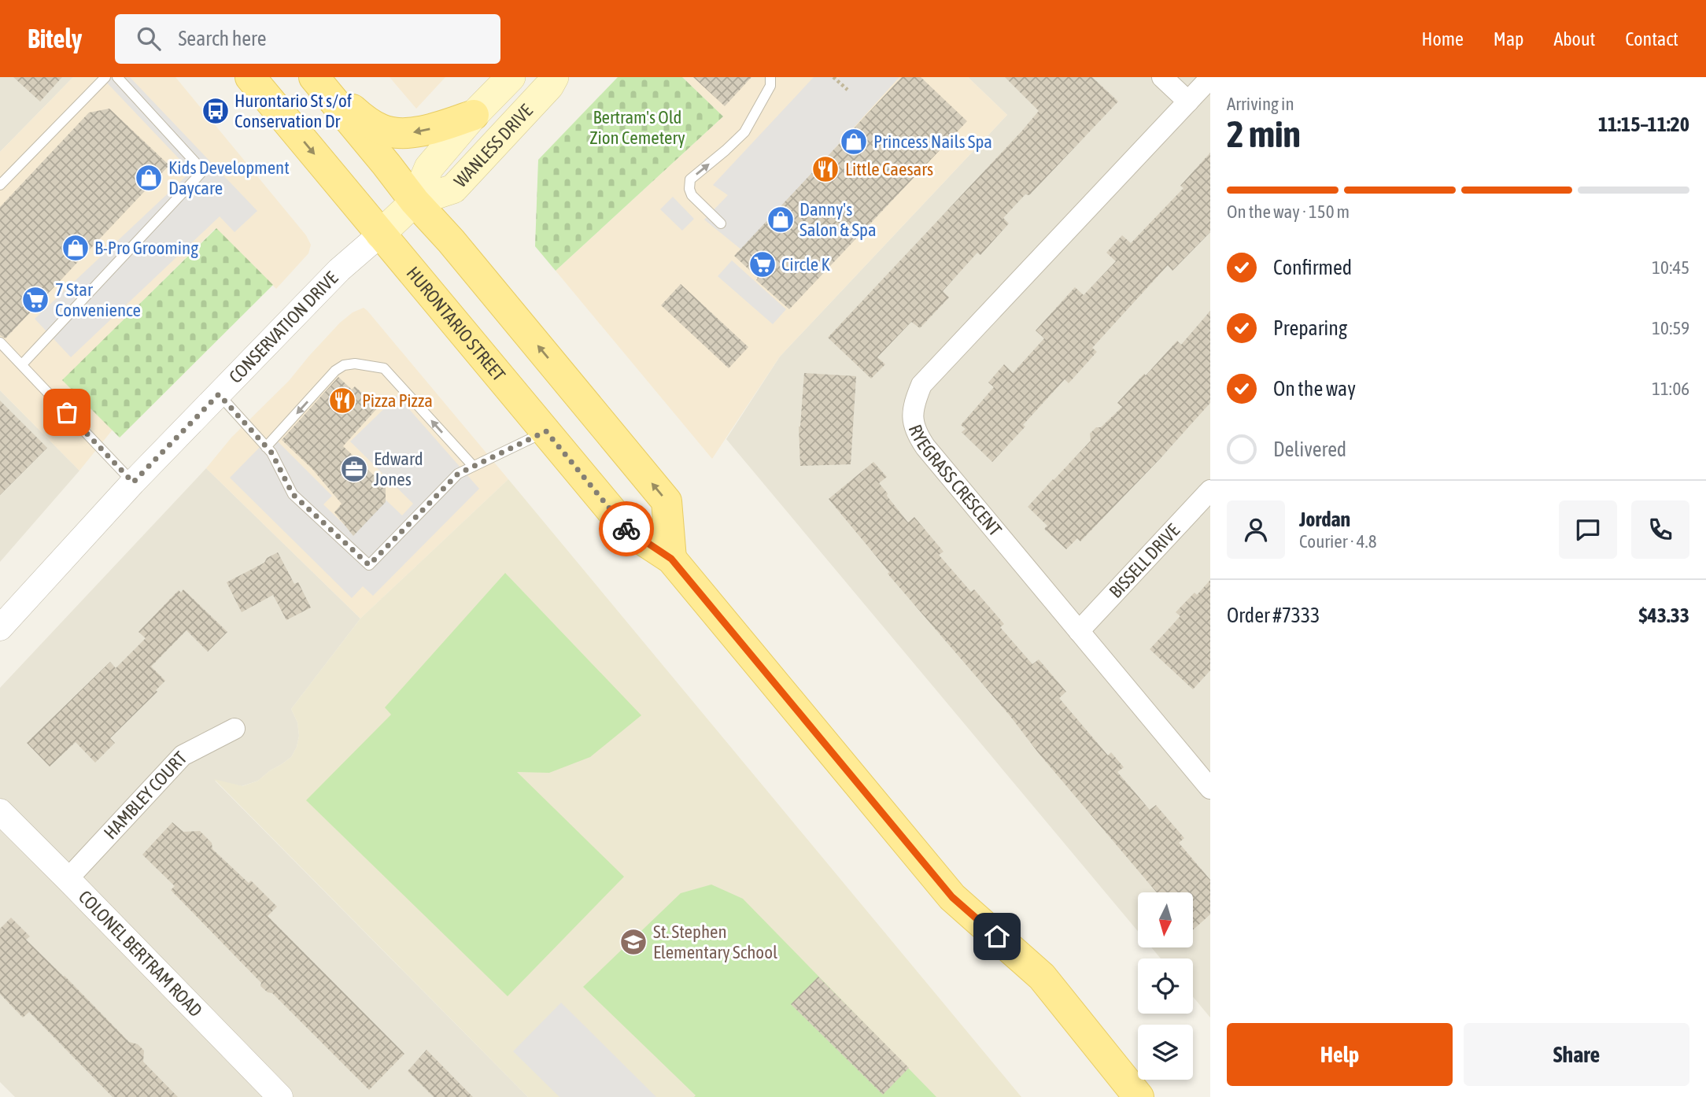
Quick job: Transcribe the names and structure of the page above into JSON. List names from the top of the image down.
{
  "streets": {
    "main road": ["WANLESS DRIVE", "HURONTARIO STREET", "CONSERVATION DRIVE"],
    "street": [
      "RYEGRASS CRESCENT",
      "BISSELL DRIVE",
      "HAMBLEY COURT",
      "COLONEL BERTRAM ROAD"
    ]
  },
  "crossings": [
    ["WANLESS DRIVE", "CONSERVATION DRIVE"],
    ["HURONTARIO STREET", "CONSERVATION DRIVE"],
    ["RYEGRASS CRESCENT", "BISSELL DRIVE"],
    ["HAMBLEY COURT", "COLONEL BERTRAM ROAD"]
  ],
  "parks": ["Bertram's Old Zion Cemetery"],
  "places": {
    "bus stop": ["Hurontario St s/of Conservation Dr"],
    "shop": [
      "Princess Nails Spa",
      "Kids Development Daycare",
      "Danny's Salon & Spa",
      "B-Pro Grooming"
    ],
    "restaurant": ["Little Caesars", "Pizza Pizza"],
    "supermarket": ["Circle K", "7 Star Convenience"],
    "office": ["Edward Jones"],
    "school or university": ["St. Stephen Elementary School"]
  },
  "north": "bottom",
  "page": {
    "header": "Bitely",
    "search": "Search here",
    "nav": [
      "Home",
      "Map",
      "About",
      "Contact"
    ],
    "heading": ["2 min", "Arriving in", "11:15–11:20"],
    "panel": [
      "Jordan",
      "Courier · 4.8",
      "Order #7333",
      "$43.33"
    ],
    "bar": "On the way · 150 m",
    "list": [
      ["Confirmed", "10:45"],
      ["Preparing", "10:59"],
      ["On the way", "11:06"],
      "Delivered"
    ],
    "buttons": ["Help", "Share"]
  }
}
